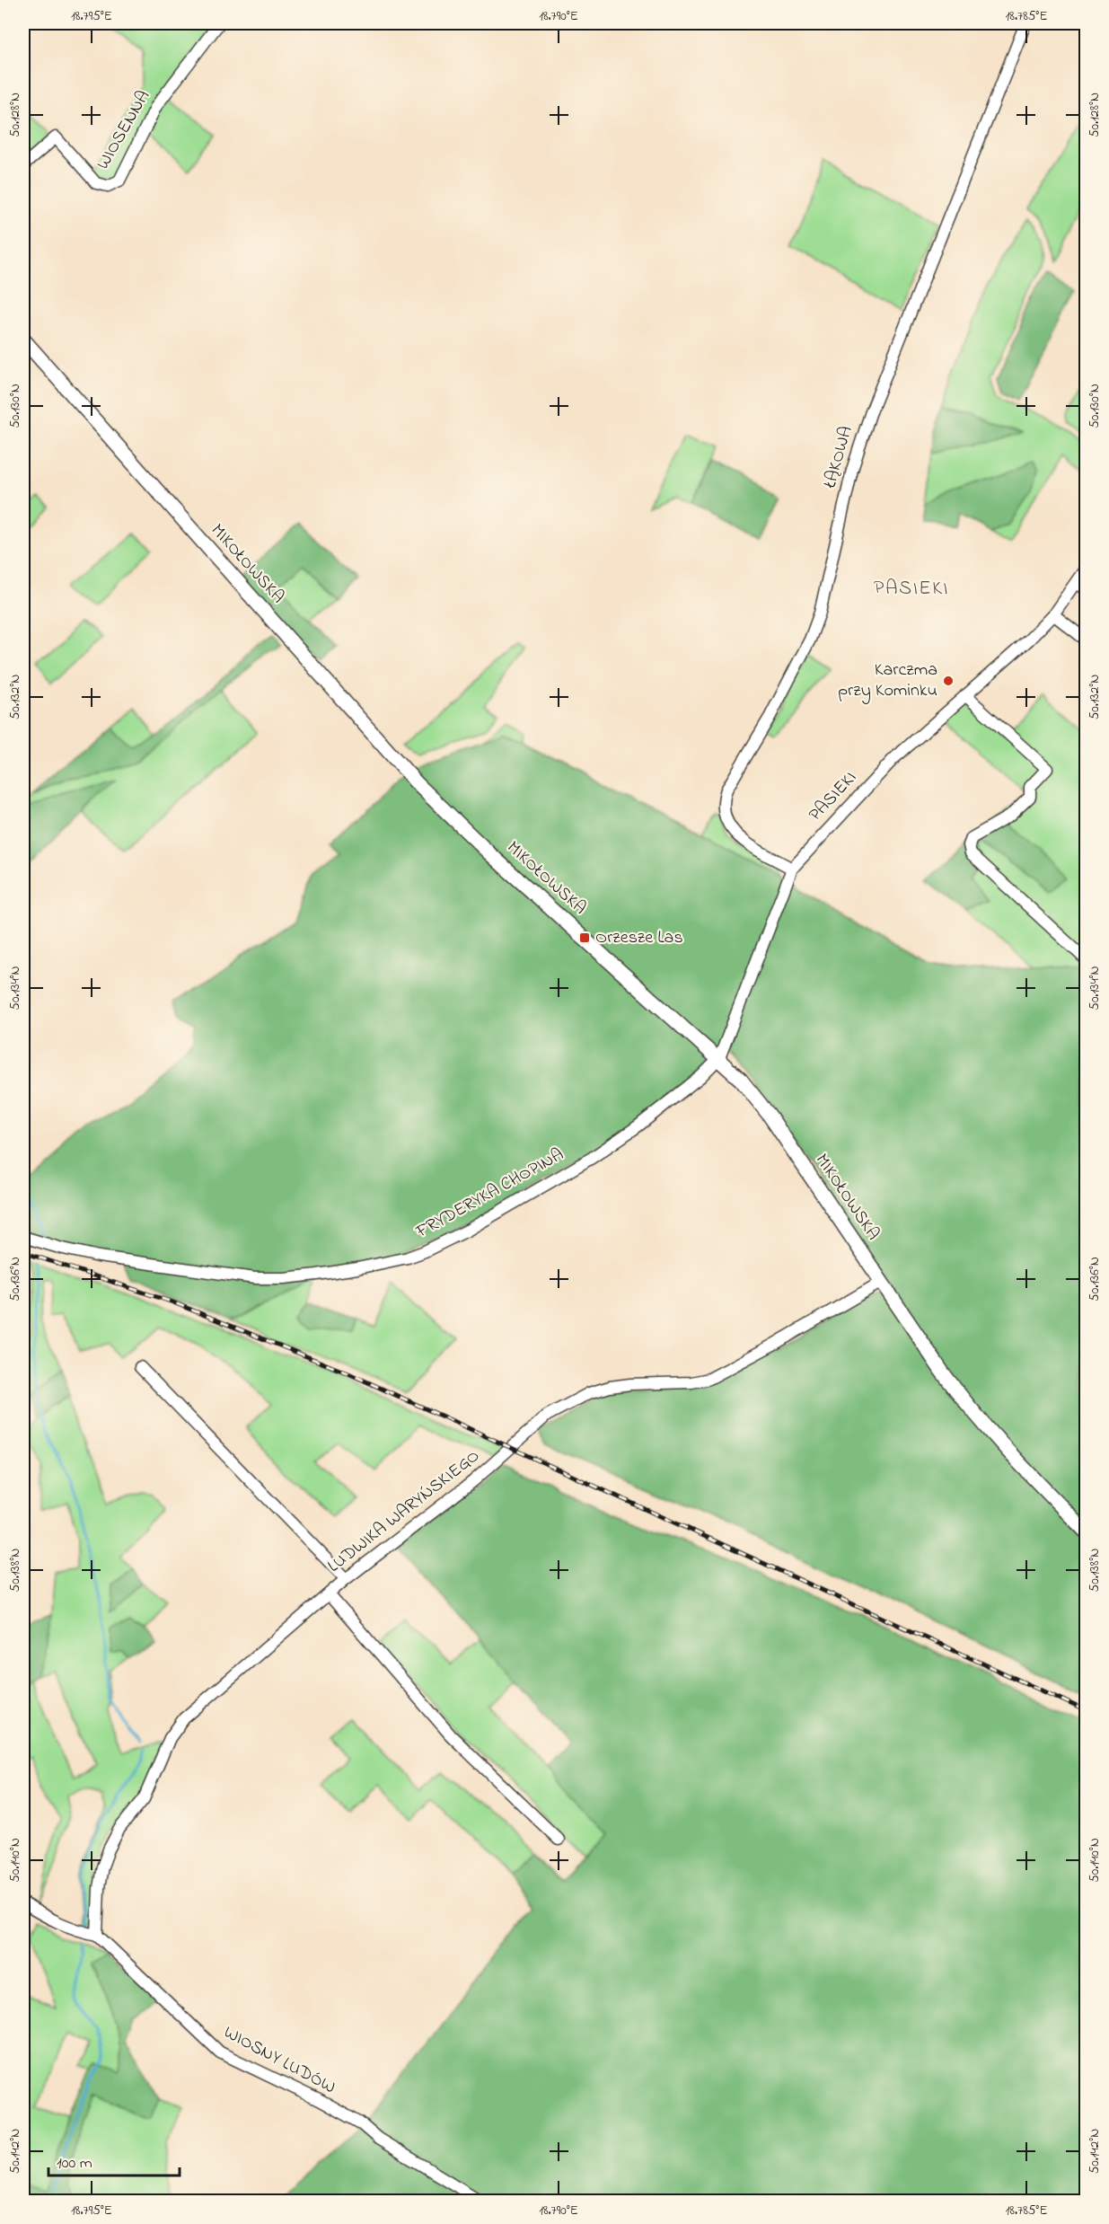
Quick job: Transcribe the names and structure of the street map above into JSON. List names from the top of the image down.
{
  "streets": {
    "main road": ["MIKOŁOWSKA"],
    "street": [
      "WIOSENNA",
      "ŁĄKOWA",
      "PASIEKI",
      "FRYDERYKA CHOPINA",
      "LUDWIKA WARYŃSKIEGO",
      "WIOSNY LUDÓW"
    ]
  },
  "crossings": [
    ["ŁĄKOWA", "PASIEKI"],
    ["MIKOŁOWSKA", "PASIEKI"],
    ["MIKOŁOWSKA", "FRYDERYKA CHOPINA"],
    ["MIKOŁOWSKA", "LUDWIKA WARYŃSKIEGO"],
    ["PASIEKI", "FRYDERYKA CHOPINA"],
    ["LUDWIKA WARYŃSKIEGO", "WIOSNY LUDÓW"]
  ],
  "districts": ["PASIEKI"],
  "places": {
    "other": ["Karczma przy Kominku"],
    "transit": ["Orzesze Las"]
  },
  "scale_bar": "100 m",
  "coordinates": [
    "18.795°E",
    "18.790°E",
    "18.785°E",
    "50.128°N",
    "50.130°N",
    "50.132°N",
    "50.134°N",
    "50.136°N",
    "50.138°N",
    "50.140°N",
    "50.142°N"
  ]
}
